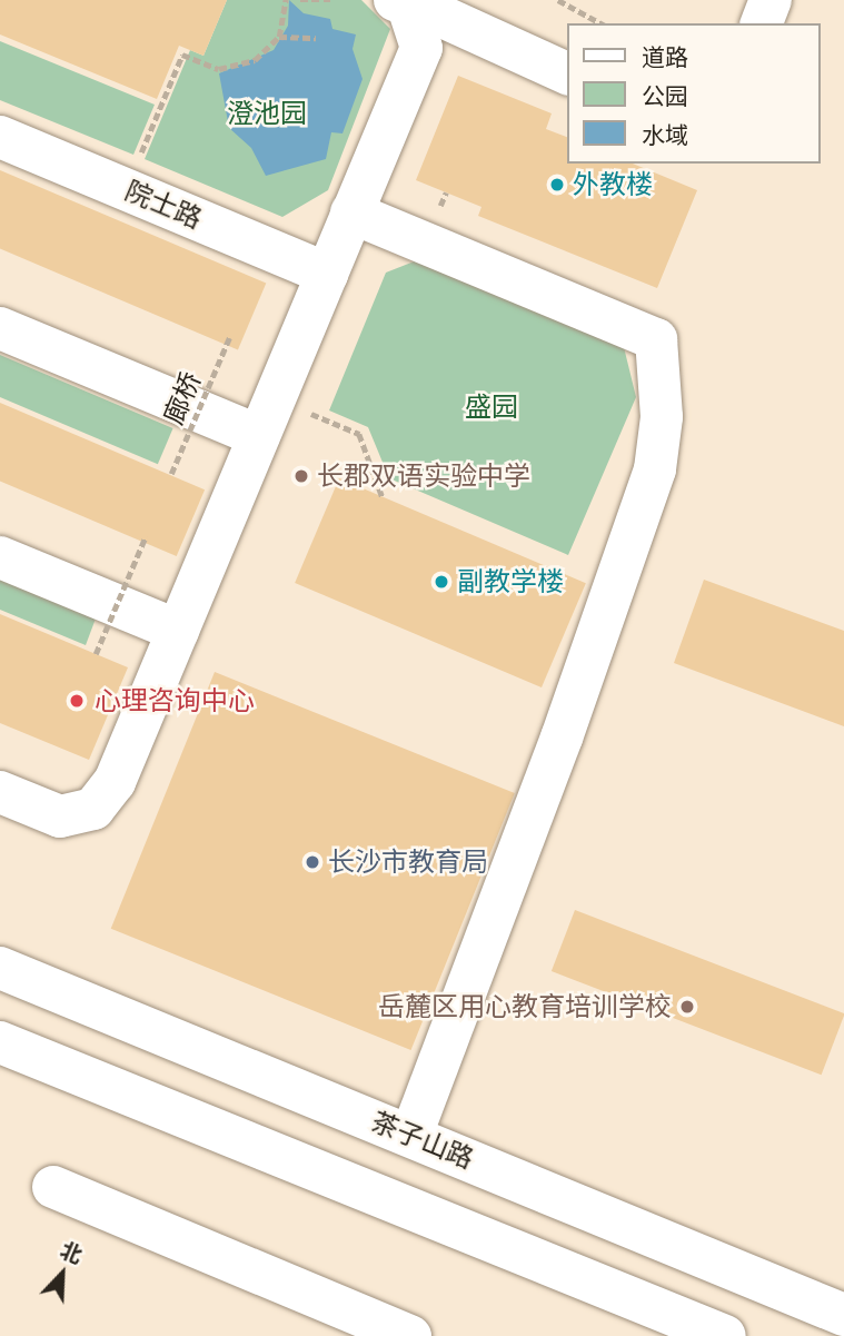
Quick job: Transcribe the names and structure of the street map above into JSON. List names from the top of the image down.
{
  "streets": {
    "main road": ["院士路", "茶子山路"],
    "path": ["廊桥"]
  },
  "parks": ["澄池园", "盛园"],
  "places": [
    "外教楼",
    "长郡双语实验中学",
    "副教学楼",
    "心理咨询中心",
    "长沙市教育局",
    "岳麓区用心教育培训学校"
  ],
  "legend": ["道路", "公园", "水域"],
  "north": "top right"
}
